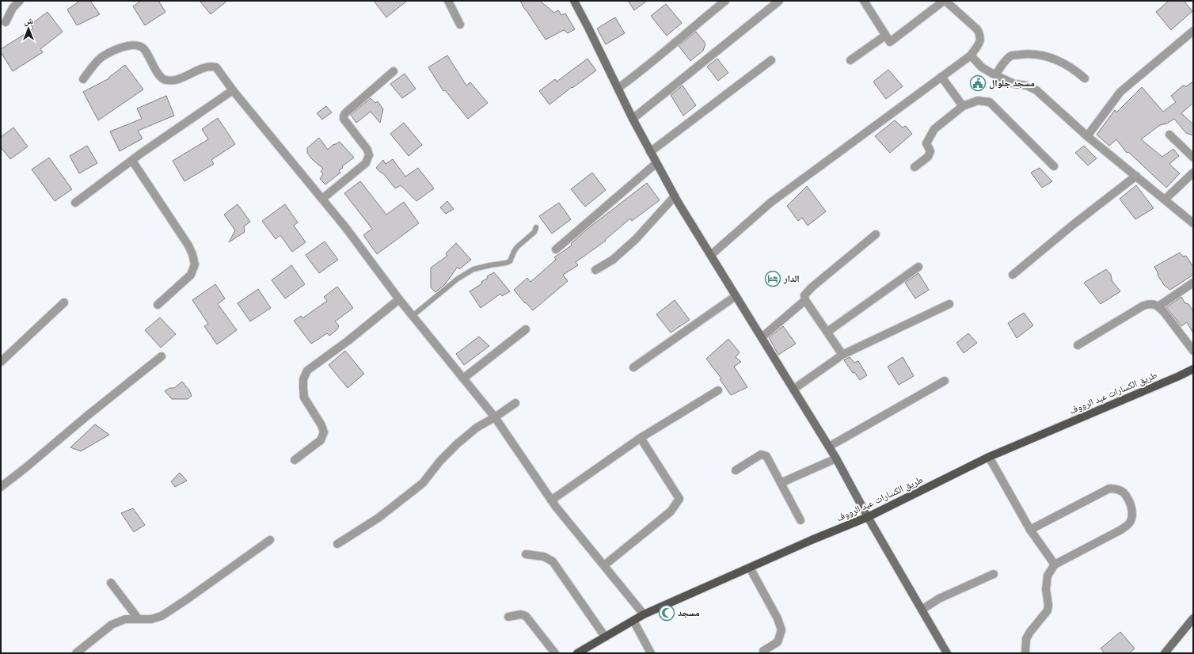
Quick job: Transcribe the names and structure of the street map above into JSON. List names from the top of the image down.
{
  "streets": {
    "main road": ["طريق الكسارات عبد الرووف"]
  },
  "places": {
    "public building": ["مسجد جلوال"],
    "hotel": ["الدار"],
    "mosque": ["مسجد"]
  },
  "north": "top"
}
